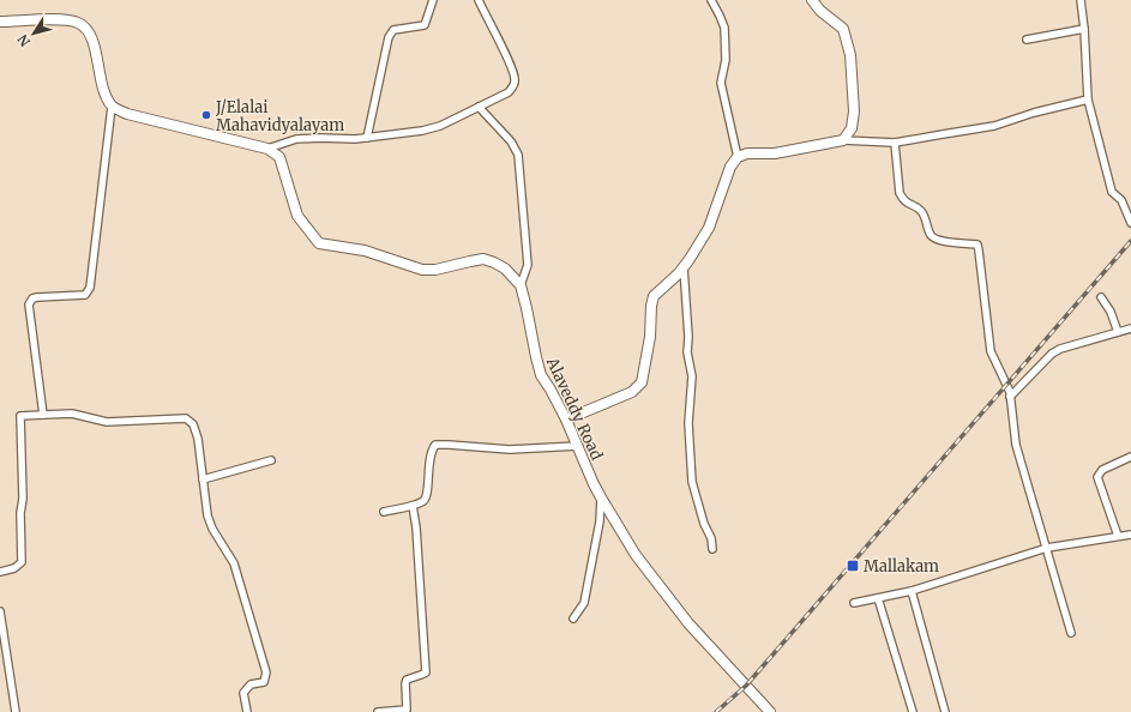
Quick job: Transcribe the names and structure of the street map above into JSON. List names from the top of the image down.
{
  "streets": {
    "street": ["Alaveddy Road"]
  },
  "places": {
    "other": ["J/Elalai Mahavidyalayam"],
    "transit": ["Mallakam"]
  },
  "north": "bottom left"
}
